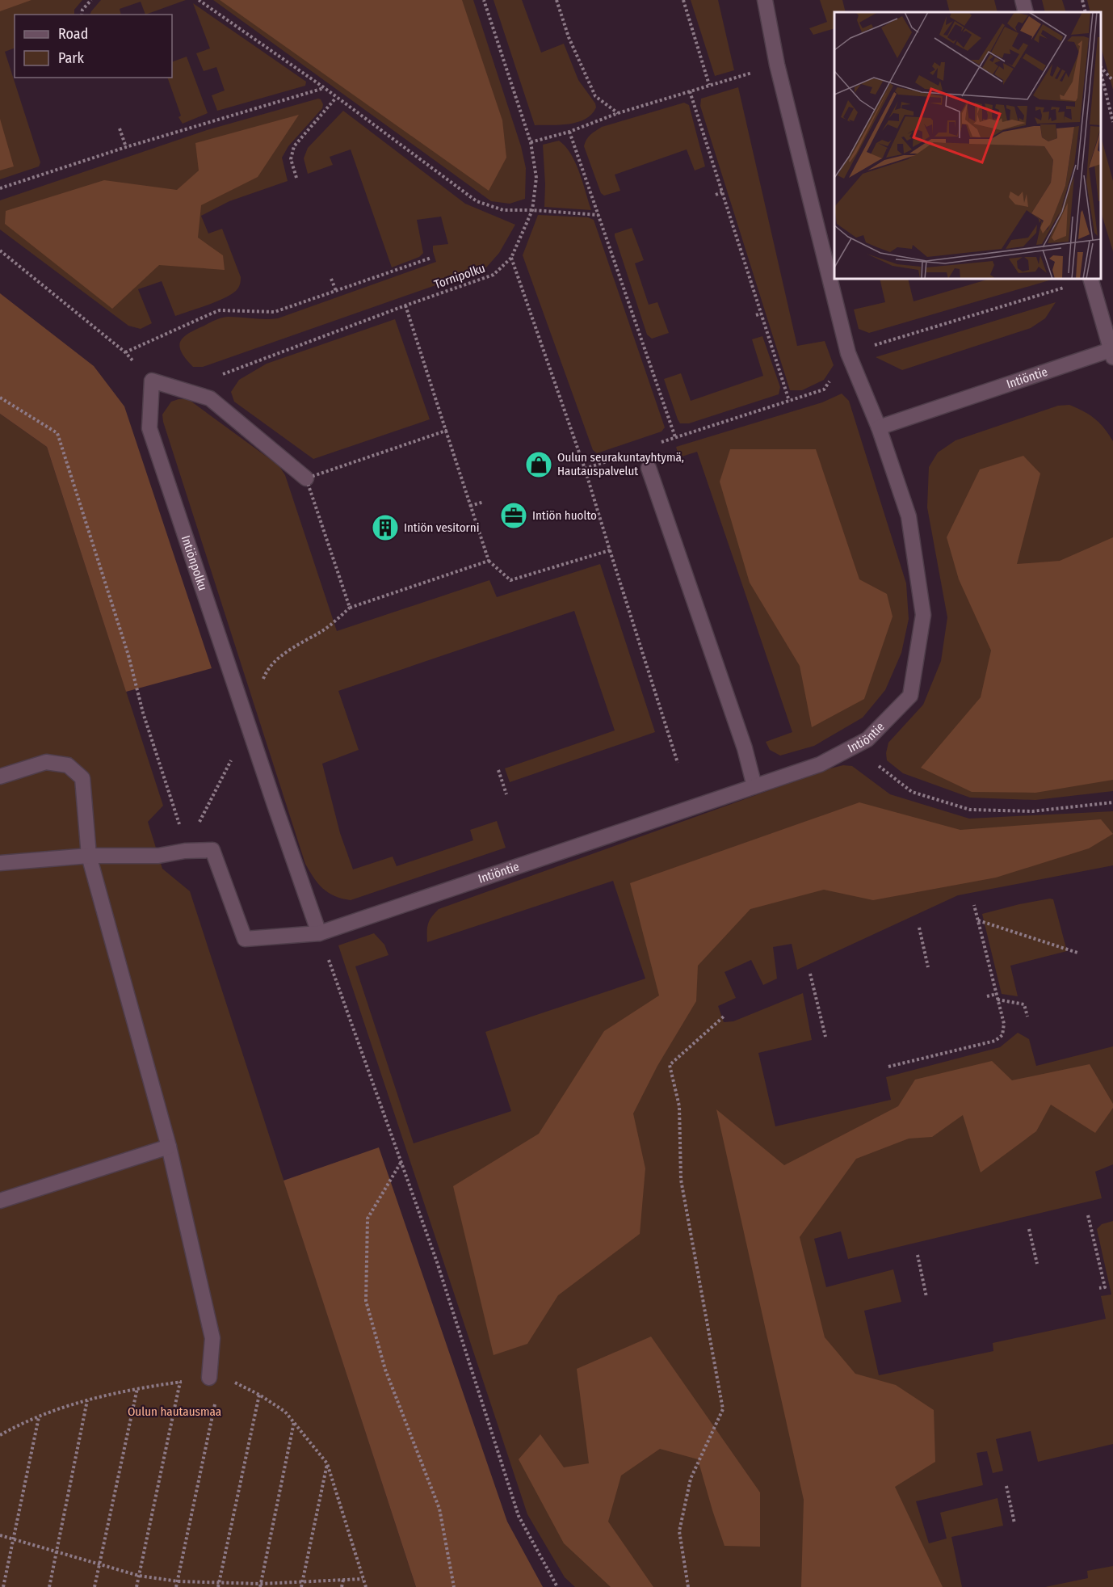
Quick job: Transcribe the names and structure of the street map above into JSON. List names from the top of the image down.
{
  "streets": {
    "street": ["Intiöntie", "Intiönpolku"],
    "path": ["Tornipolku"]
  },
  "crossings": [
    ["Intiöntie", "Intiönpolku"]
  ],
  "parks": ["Oulun hautausmaa"],
  "places": {
    "shop": ["Oulun seurakuntayhtymä, Hautauspalvelut"],
    "office": ["Intiön huolto"],
    "building": ["Intiön vesitorni"]
  },
  "legend": ["Road", "Park"]
}
